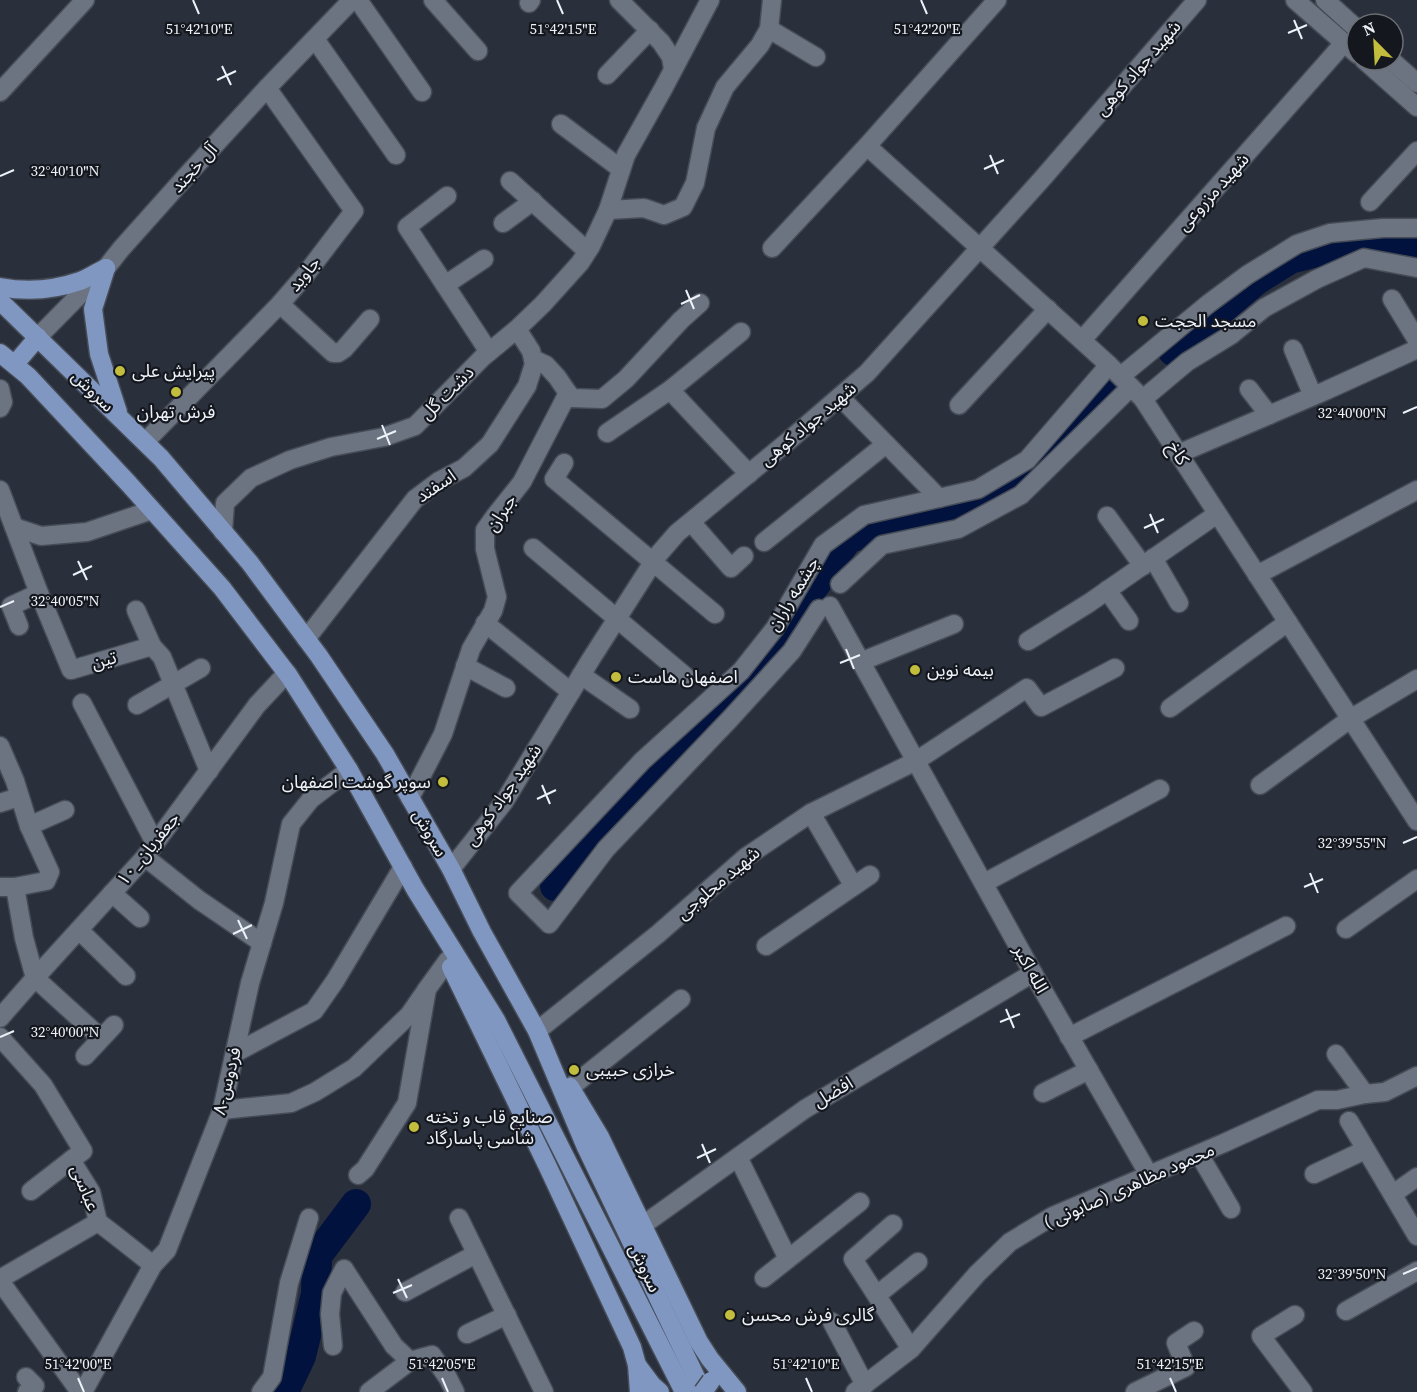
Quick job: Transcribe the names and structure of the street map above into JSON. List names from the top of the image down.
{
  "streets": {
    "main road": ["سروش"],
    "street": [
      "شهید جواد کوهی",
      "آل خجند",
      "شهید مزروعی",
      "جاوید",
      "دشت گل",
      "کاخ",
      "اسفند",
      "جبران",
      "چشمه راران",
      "تین",
      "۱۰_جعفریان",
      "شهید محلوجی",
      "الله اکبر",
      "۸-فردوس",
      "افضل",
      "محمود مظاهری (صابونی )",
      "عباسی"
    ]
  },
  "crossings": [
    ["شهید جواد کوهی", "سروش"],
    ["شهید جواد کوهی", "کاخ"],
    ["آل خجند", "جاوید"],
    ["آل خجند", "سروش"],
    ["شهید مزروعی", "کاخ"],
    ["جاوید", "سروش"],
    ["سروش", "دشت گل"],
    ["سروش", "اسفند"],
    ["سروش", "جبران"],
    ["سروش", "۱۰_جعفریان"],
    ["سروش", "شهید محلوجی"],
    ["سروش", "۸-فردوس"],
    ["کاخ", "چشمه راران"],
    ["چشمه راران", "الله اکبر"],
    ["شهید محلوجی", "الله اکبر"],
    ["الله اکبر", "افضل"],
    ["الله اکبر", "محمود مظاهری (صابونی )"]
  ],
  "places": [
    "مسجد الحجت",
    "پیرایش علی",
    "فرش تهران",
    "بیمه نوین",
    "اصفهان هاست",
    "سوپر گوشت اصفهان",
    "خرازی حبیبی",
    "صنایع قاب و تخته شاسی پاسارگاد",
    "گالری فرش محسن"
  ],
  "north": "top left",
  "coordinates": [
    "51°42'10\"E",
    "51°42'15\"E",
    "51°42'20\"E",
    "32°40'10\"N",
    "32°40'00\"N",
    "32°40'05\"N",
    "32°39'55\"N",
    "32°39'50\"N",
    "51°42'00\"E",
    "51°42'05\"E"
  ]
}
